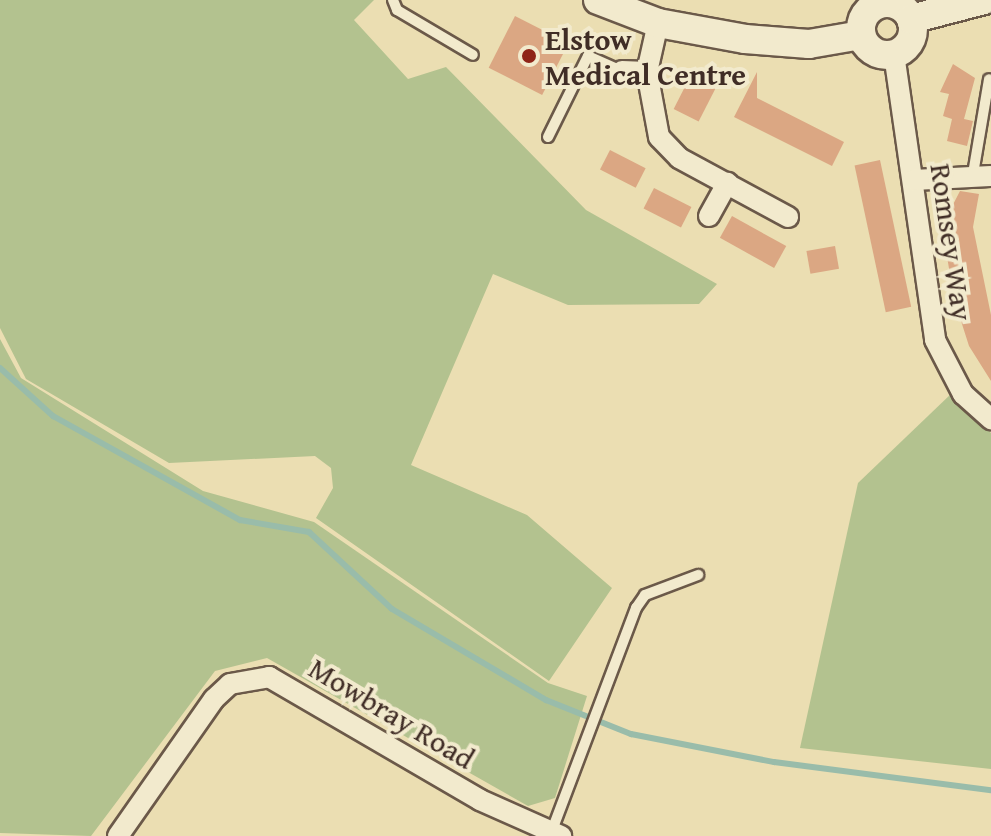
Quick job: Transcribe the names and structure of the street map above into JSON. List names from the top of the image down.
{
  "streets": {
    "street": ["Romsey Way", "Mowbray Road"]
  },
  "places": ["Elstow Medical Centre"]
}
